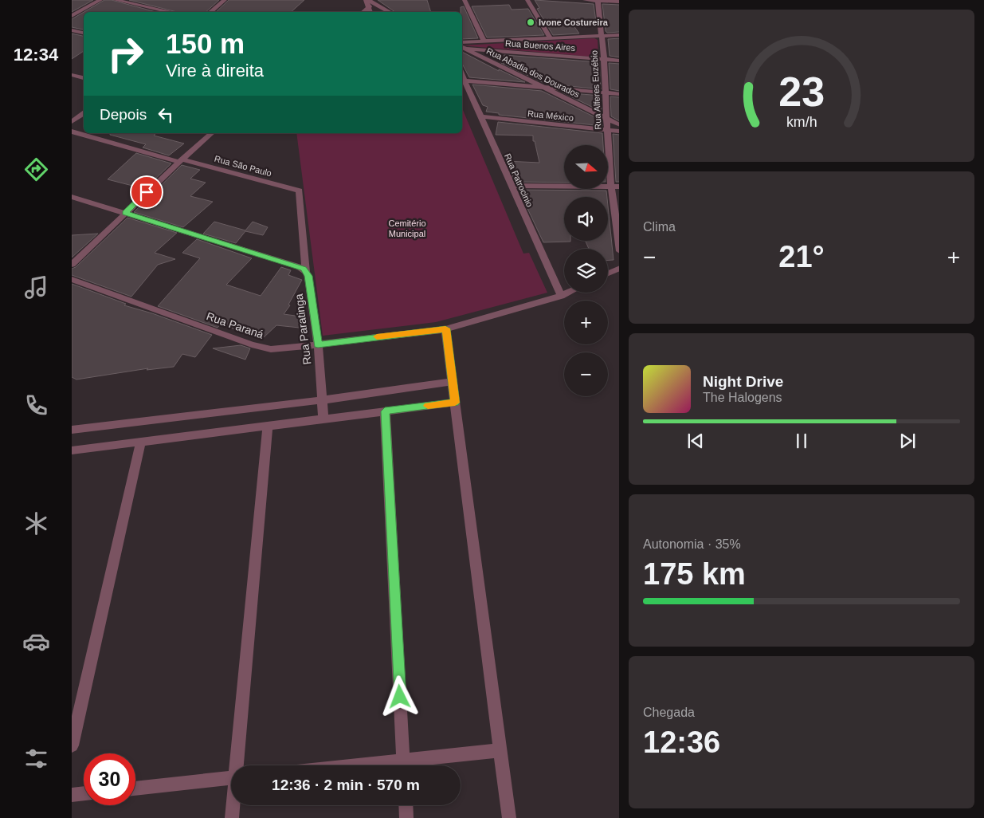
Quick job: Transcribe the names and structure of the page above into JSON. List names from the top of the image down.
{
  "streets": {
    "street": [
      "Rua Buenos Aires",
      "Rua Abadia dos Dourados",
      "Rua Alferes Euzébio",
      "Rua México",
      "Rua São Paulo",
      "Rua Patrocinio",
      "Rua Paraná",
      "Rua Paratinga"
    ]
  },
  "crossings": [
    ["Rua Buenos Aires", "Rua Abadia dos Dourados"],
    ["Rua Buenos Aires", "Rua Alferes Euzébio"],
    ["Rua Abadia dos Dourados", "Rua Alferes Euzébio"],
    ["Rua Alferes Euzébio", "Rua México"],
    ["Rua México", "Rua Patrocinio"],
    ["Rua São Paulo", "Rua Paratinga"],
    ["Rua Patrocinio", "Rua Paraná"],
    ["Rua Paraná", "Rua Paratinga"]
  ],
  "parks": ["Cemitério Municipal"],
  "places": ["Ivone Costureira"],
  "north": "right",
  "page": {
    "tabs": "12:34",
    "turn": ["150 m", "Vire à direita"],
    "then": "Depois",
    "map_buttons": ["+", "−"],
    "tile": [
      "Clima",
      ["Autonomia · 35%", "175 km"],
      ["Chegada", "12:36"]
    ],
    "heat": ["−", "21°", "+"],
    "song": ["Night Drive", "The Halogens"],
    "limit": "30",
    "trip": "12:36 · 2 min · 570 m",
    "gauge": ["23", "km/h"]
  }
}
